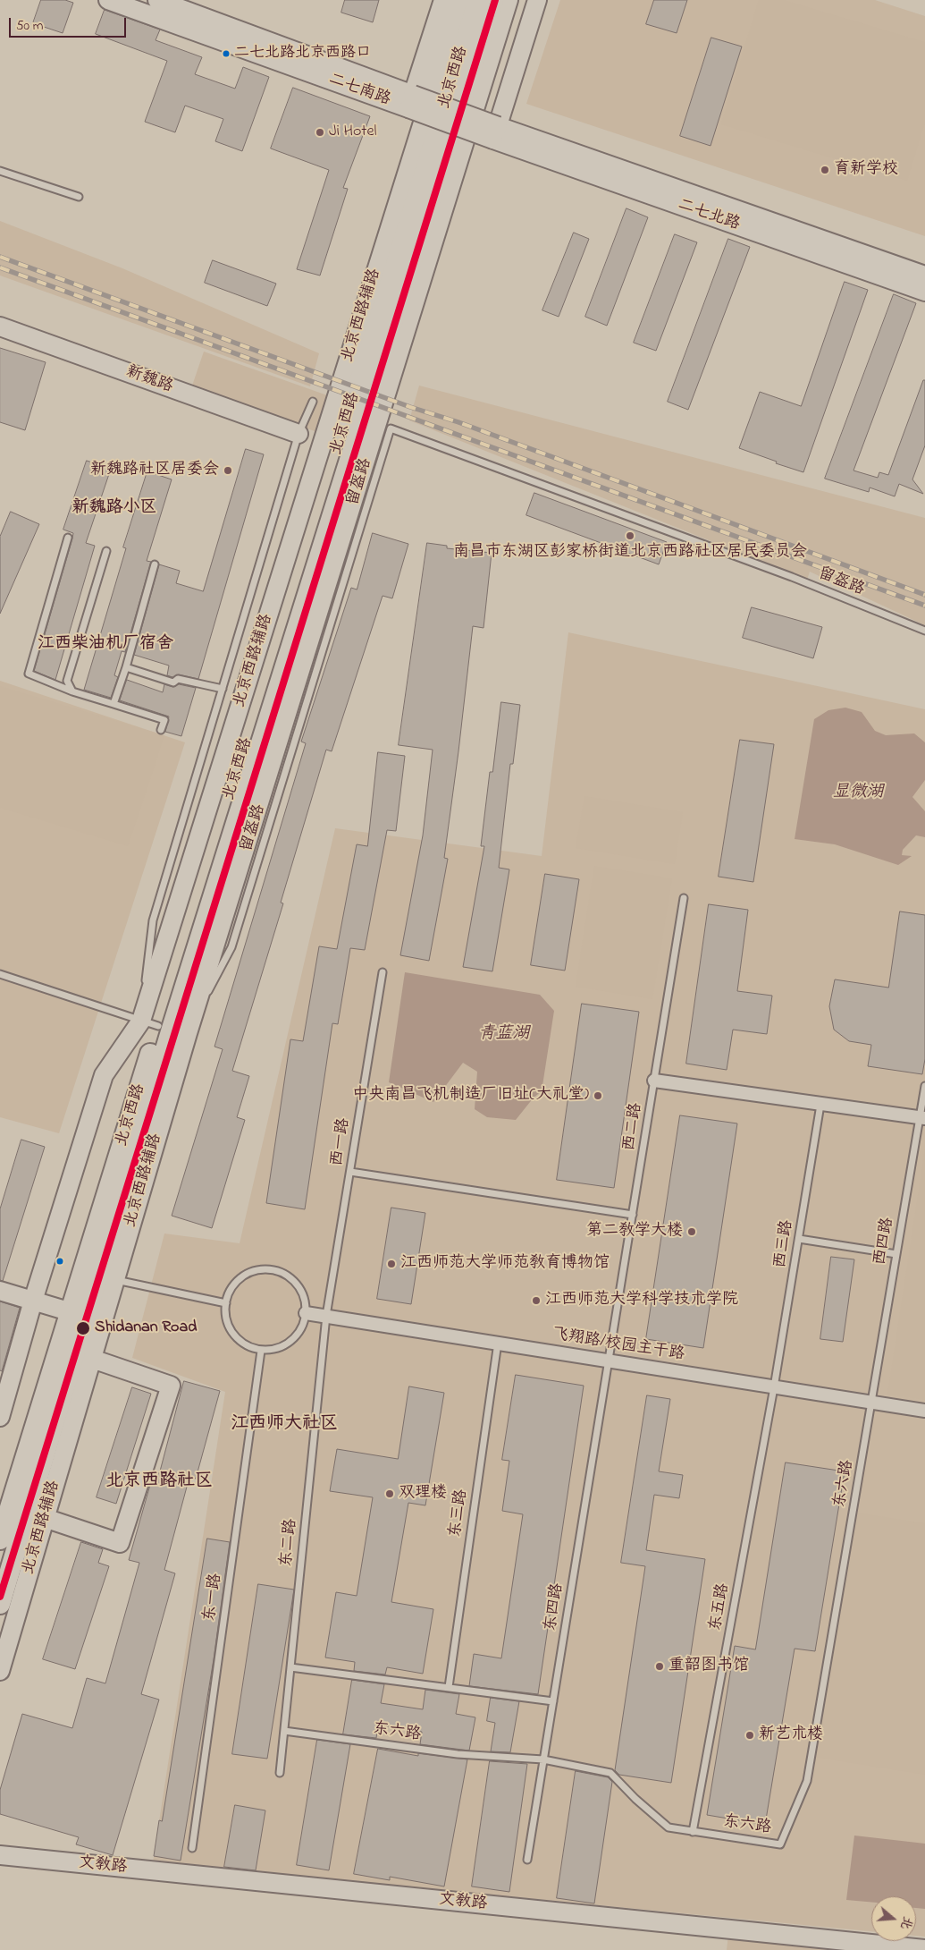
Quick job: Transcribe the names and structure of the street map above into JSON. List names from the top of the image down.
{
  "streets": {
    "main road": [
      "北京西路",
      "二七南路",
      "二七北路",
      "北京西路辅路",
      "新魏路",
      "文教路"
    ],
    "street": ["飞翔路/校园主干路"],
    "lane": [
      "留盔路",
      "西二路",
      "西一路",
      "西四路",
      "西三路",
      "东六路",
      "东三路",
      "东二路",
      "东一路",
      "东四路",
      "东五路"
    ]
  },
  "crossings": [
    ["北京西路", "北京西路辅路"],
    ["北京西路辅路", "留盔路"],
    ["西二路", "飞翔路/校园主干路"],
    ["西二路", "东四路"],
    ["西一路", "飞翔路/校园主干路"],
    ["西一路", "东二路"],
    ["西四路", "飞翔路/校园主干路"],
    ["西四路", "东六路"],
    ["西三路", "飞翔路/校园主干路"],
    ["西三路", "东五路"],
    ["飞翔路/校园主干路", "东六路"],
    ["飞翔路/校园主干路", "东三路"],
    ["飞翔路/校园主干路", "东二路"],
    ["飞翔路/校园主干路", "东一路"],
    ["飞翔路/校园主干路", "东四路"],
    ["飞翔路/校园主干路", "东五路"],
    ["东六路", "东二路"],
    ["东六路", "东四路"],
    ["东六路", "东五路"]
  ],
  "districts": [
    "新魏路小区",
    "江西柴油机厂宿舍",
    "江西师大社区",
    "北京西路社区"
  ],
  "water": ["显微湖", "青蓝湖"],
  "places": [
    "二七北路北京西路口",
    "Ji Hotel",
    "育新学校",
    "新魏路社区居委会",
    "南昌市东湖区彭家桥街道北京西路社区居民委员会",
    "中央南昌飞机制造厂旧址(大礼堂)",
    "第二教学大楼",
    "江西师范大学师范教育博物馆",
    "江西师范大学科学技术学院",
    "Shidanan Road",
    "双理楼",
    "重韶图书馆",
    "新艺术楼"
  ],
  "scale_bar": "50 m",
  "north": "right"
}
